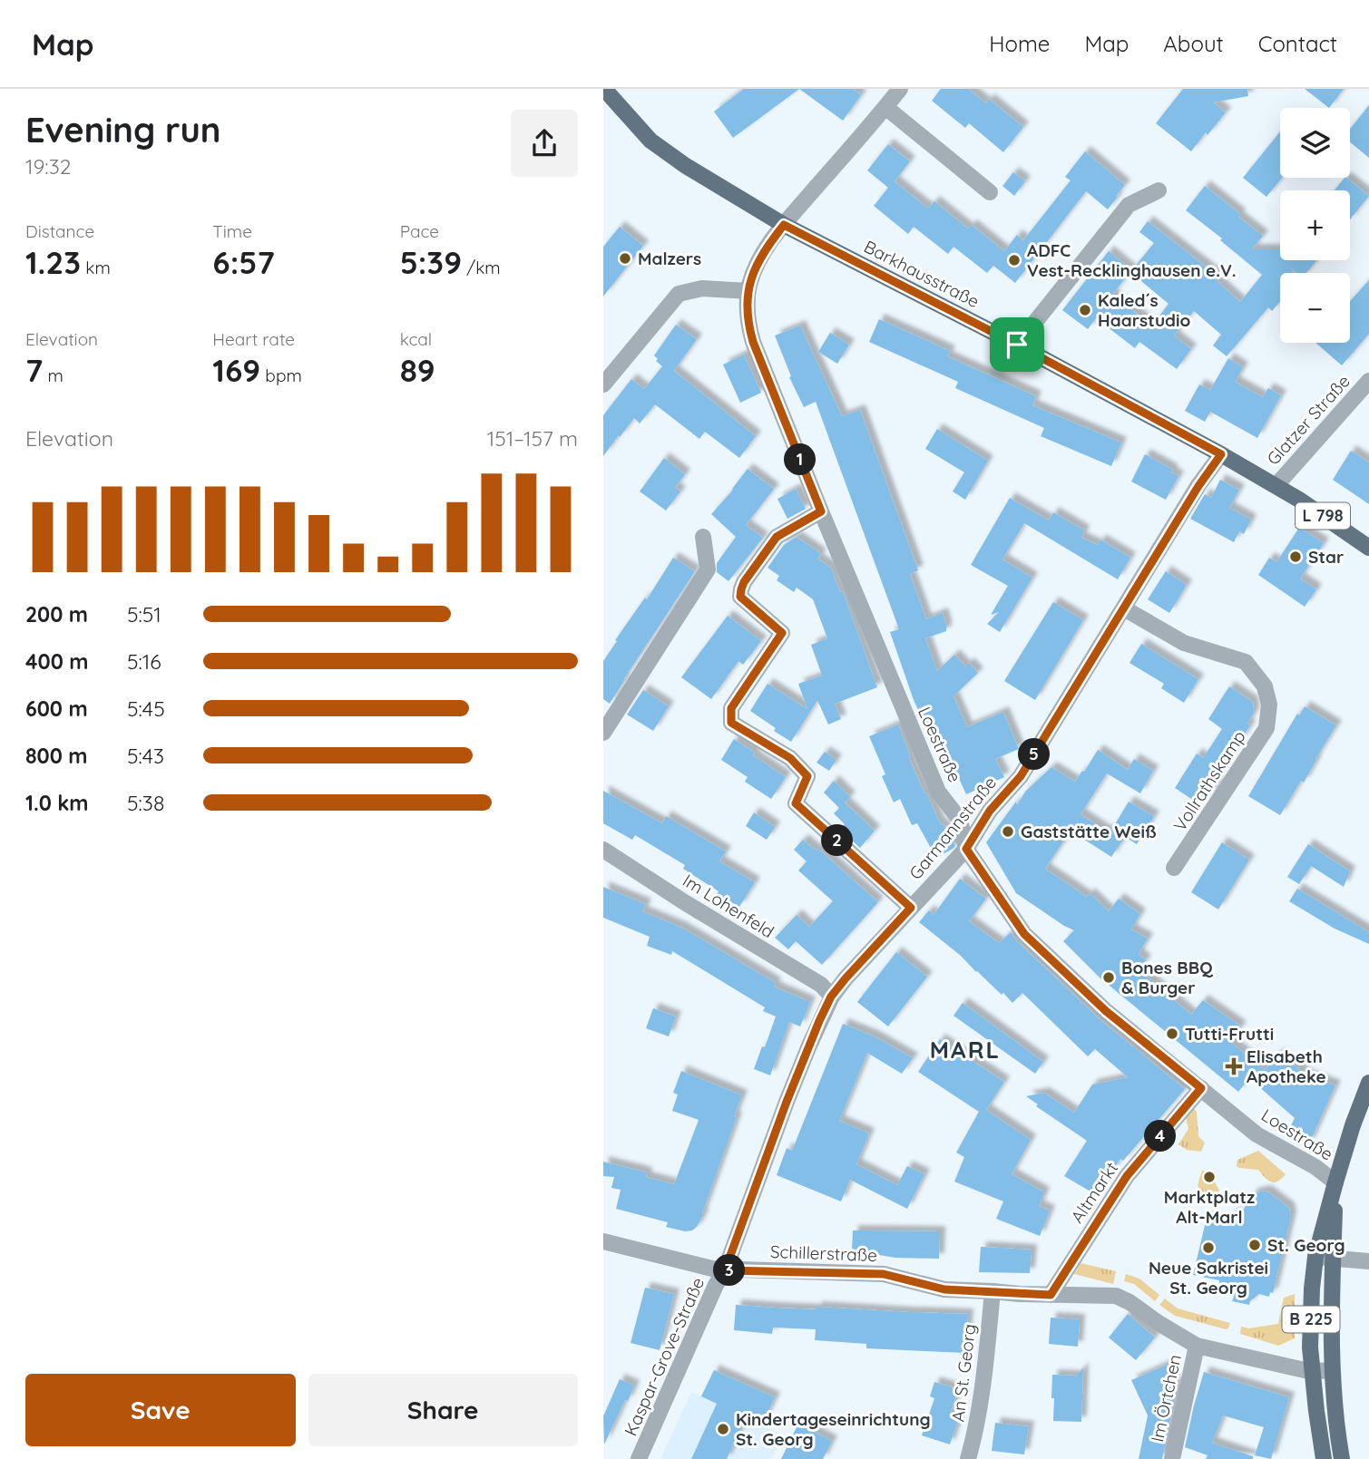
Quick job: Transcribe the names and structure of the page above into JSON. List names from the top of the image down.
{
  "streets": {
    "main road": ["Barkhausstraße", "L 798", "B 225"],
    "street": [
      "Glatzer Straße",
      "Loestraße",
      "Vollrathskamp",
      "Garmannstraße",
      "Im Lohenfeld",
      "Altmarkt",
      "Schillerstraße",
      "Kaspar-Grove-Straße",
      "An St. Georg",
      "Im Örtchen"
    ]
  },
  "crossings": [
    ["Barkhausstraße", "Glatzer Straße"],
    ["Barkhausstraße", "Loestraße"],
    ["Barkhausstraße", "Garmannstraße"],
    ["Loestraße", "Garmannstraße"],
    ["Loestraße", "Altmarkt"],
    ["Loestraße", "B 225"],
    ["Vollrathskamp", "Garmannstraße"],
    ["Garmannstraße", "Im Lohenfeld"],
    ["Garmannstraße", "Schillerstraße"],
    ["Garmannstraße", "Kaspar-Grove-Straße"],
    ["Altmarkt", "Schillerstraße"],
    ["Schillerstraße", "B 225"],
    ["Schillerstraße", "Kaspar-Grove-Straße"],
    ["Schillerstraße", "An St. Georg"],
    ["Schillerstraße", "Im Örtchen"]
  ],
  "districts": ["MARL"],
  "places": {
    "other": [
      "Malzers",
      "ADFC Vest-Recklinghausen e.V.",
      "Kaled´s Haarstudio",
      "Star",
      "Gaststätte Weiß",
      "Bones BBQ & Burger",
      "Tutti-Frutti",
      "Marktplatz Alt-Marl",
      "St. Georg",
      "Neue Sakristei St. Georg",
      "Kindertageseinrichtung St. Georg"
    ],
    "health": ["Elisabeth Apotheke"]
  },
  "page": {
    "header": "Map",
    "nav": [
      "Home",
      "Map",
      "About",
      "Contact"
    ],
    "heading": ["Evening run", "19:32"],
    "map_buttons": ["+", "−"],
    "stats": [
      ["Distance", "1.23 km"],
      ["Time", "6:57"],
      ["Pace", "5:39 /km"],
      ["Elevation", "7 m"],
      ["Heart rate", "169 bpm"],
      ["kcal", "89"]
    ],
    "chart": ["Elevation", "151–157 m"],
    "pins": [
      "1",
      "5",
      "2",
      "4",
      "3"
    ],
    "list": [
      {
        "name": "200 m",
        "note": "5:51"
      },
      {
        "name": "400 m",
        "note": "5:16"
      },
      {
        "name": "600 m",
        "note": "5:45"
      },
      {
        "name": "800 m",
        "note": "5:43"
      },
      {
        "name": "1.0 km",
        "note": "5:38"
      }
    ],
    "buttons": ["Save", "Share"]
  }
}
